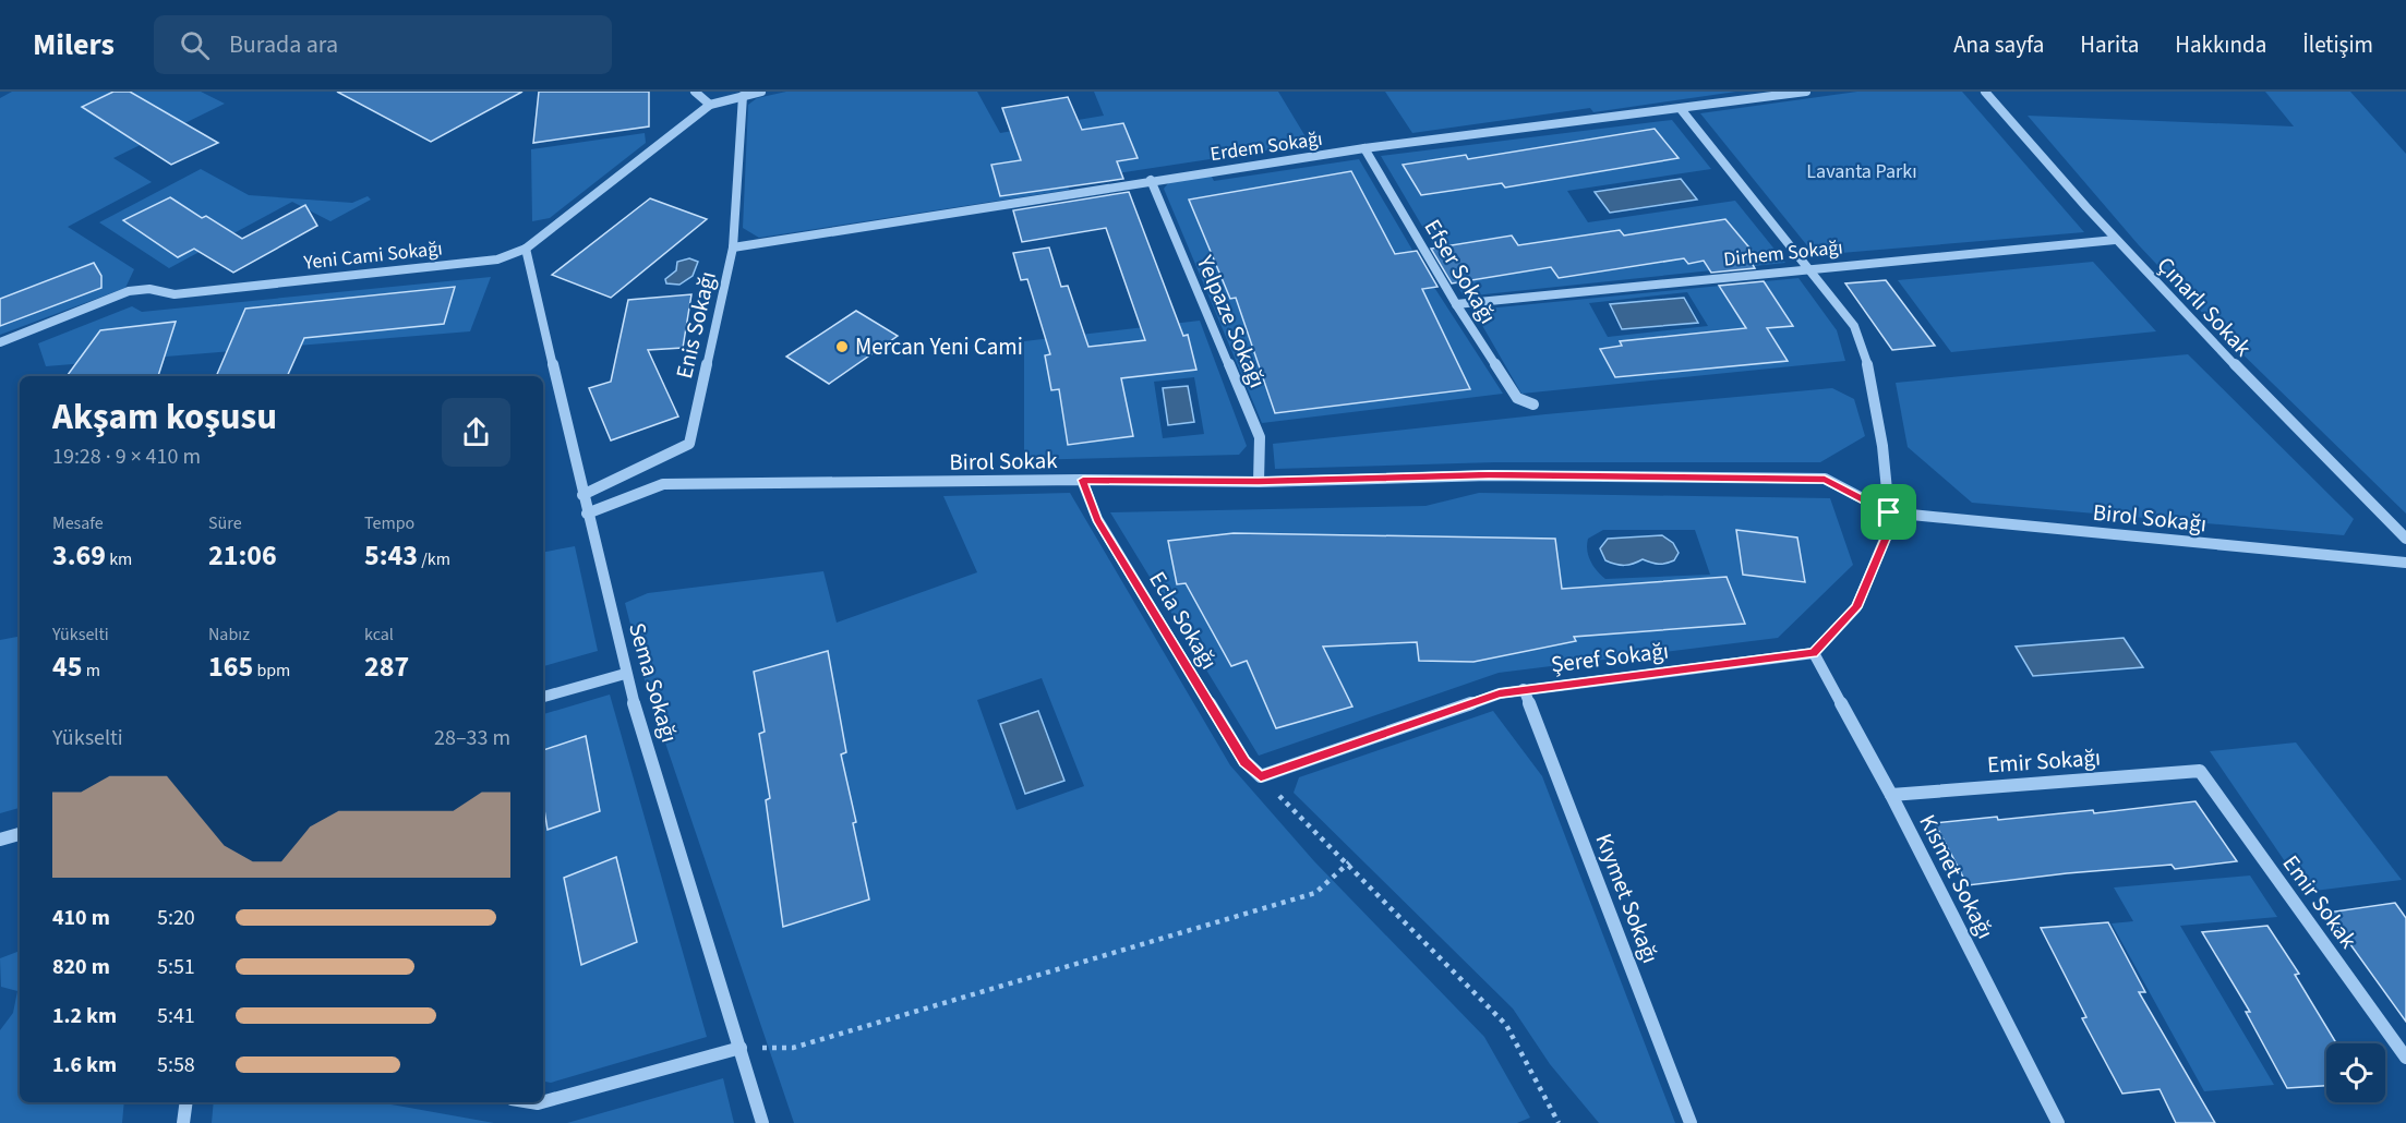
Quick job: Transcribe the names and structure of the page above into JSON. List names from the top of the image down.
{
  "streets": {
    "street": [
      "Erdem Sokağı",
      "Dirhem Sokağı",
      "Yeni Cami Sokağı",
      "Efser Sokağı",
      "Çınarlı Sokak",
      "Yelpaze Sokağı",
      "Enis Sokağı",
      "Birol Sokak",
      "Birol Sokağı",
      "Ecla Sokağı",
      "Şeref Sokağı",
      "Sema Sokağı",
      "Emir Sokağı",
      "Kısmet Sokağı",
      "Kıymet Sokağı",
      "Emir Sokak"
    ]
  },
  "crossings": [
    ["Erdem Sokağı", "Efser Sokağı"],
    ["Erdem Sokağı", "Yelpaze Sokağı"],
    ["Erdem Sokağı", "Enis Sokağı"],
    ["Dirhem Sokağı", "Efser Sokağı"],
    ["Dirhem Sokağı", "Çınarlı Sokak"],
    ["Yeni Cami Sokağı", "Sema Sokağı"],
    ["Yelpaze Sokağı", "Birol Sokak"],
    ["Enis Sokağı", "Sema Sokağı"],
    ["Birol Sokak", "Birol Sokağı"],
    ["Birol Sokak", "Ecla Sokağı"],
    ["Birol Sokak", "Sema Sokağı"],
    ["Ecla Sokağı", "Şeref Sokağı"],
    ["Şeref Sokağı", "Kısmet Sokağı"],
    ["Şeref Sokağı", "Kıymet Sokağı"],
    ["Emir Sokağı", "Kısmet Sokağı"],
    ["Emir Sokağı", "Emir Sokak"]
  ],
  "parks": ["Lavanta Parkı"],
  "places": ["Mercan Yeni Cami"],
  "page": {
    "header": "Milers",
    "search": "Burada ara",
    "nav": [
      "Ana sayfa",
      "Harita",
      "Hakkında",
      "İletişim"
    ],
    "heading": ["Akşam koşusu", "19:28 · 9 × 410 m"],
    "stats": [
      ["Mesafe", "3.69 km"],
      ["Süre", "21:06"],
      ["Tempo", "5:43 /km"],
      ["Yükselti", "45 m"],
      ["Nabız", "165 bpm"],
      ["kcal", "287"]
    ],
    "chart": ["Yükselti", "28–33 m"],
    "list": [
      {
        "name": "410 m",
        "note": "5:20"
      },
      {
        "name": "820 m",
        "note": "5:51"
      },
      {
        "name": "1.2 km",
        "note": "5:41"
      },
      {
        "name": "1.6 km",
        "note": "5:58"
      }
    ]
  }
}
